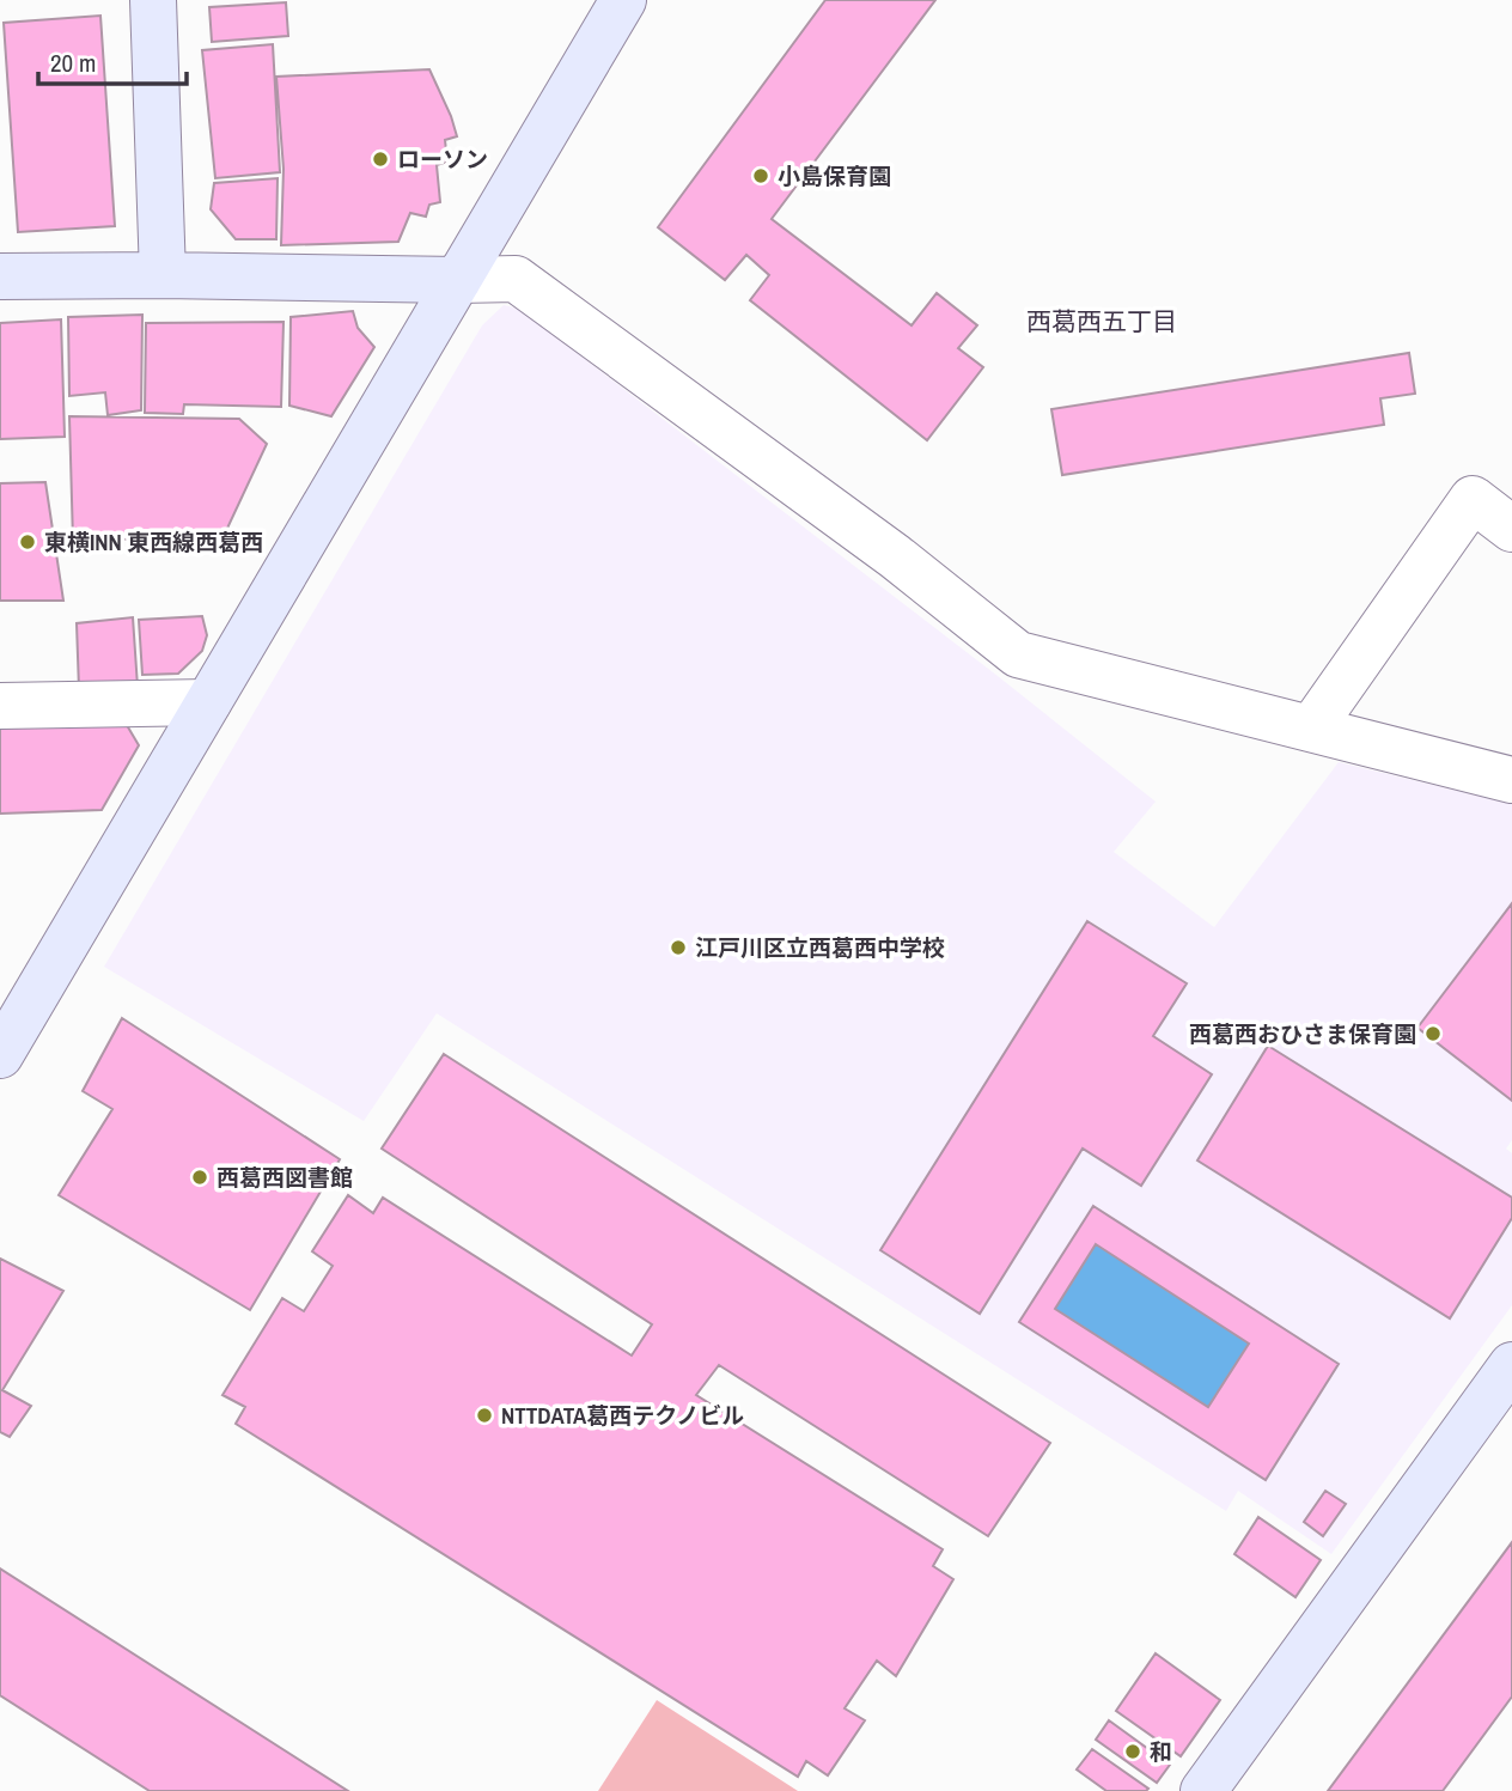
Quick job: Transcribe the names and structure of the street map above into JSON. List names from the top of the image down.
{
  "districts": ["西葛西五丁目"],
  "places": [
    "ローソン",
    "小島保育園",
    "東横INN 東西線西葛西",
    "江戸川区立西葛西中学校",
    "西葛西おひさま保育園",
    "西葛西図書館",
    "NTTDATA葛西テクノビル",
    "和"
  ],
  "scale_bar": "20 m"
}
